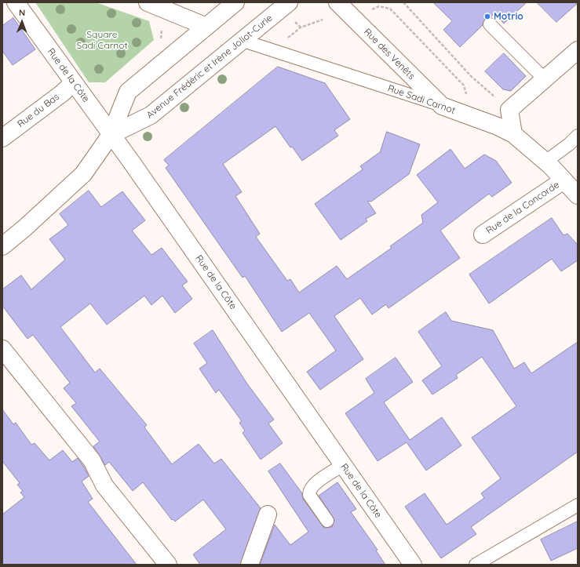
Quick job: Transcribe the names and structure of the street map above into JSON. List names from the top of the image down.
{
  "streets": {
    "street": [
      "Rue des Venêts",
      "Avenue Frédéric et Irène Joliot-Curie",
      "Rue de la Côte",
      "Rue Sadi Carnot",
      "Rue du Bas",
      "Rue de la Concorde"
    ]
  },
  "crossings": [
    ["Rue des Venêts", "Rue Sadi Carnot"],
    ["Avenue Frédéric et Irène Joliot-Curie", "Rue de la Côte"],
    ["Avenue Frédéric et Irène Joliot-Curie", "Rue Sadi Carnot"],
    ["Rue de la Côte", "Rue du Bas"],
    ["Rue Sadi Carnot", "Rue de la Concorde"]
  ],
  "parks": ["Square Sadi Carnot"],
  "places": ["Motrio"],
  "north": "top"
}
